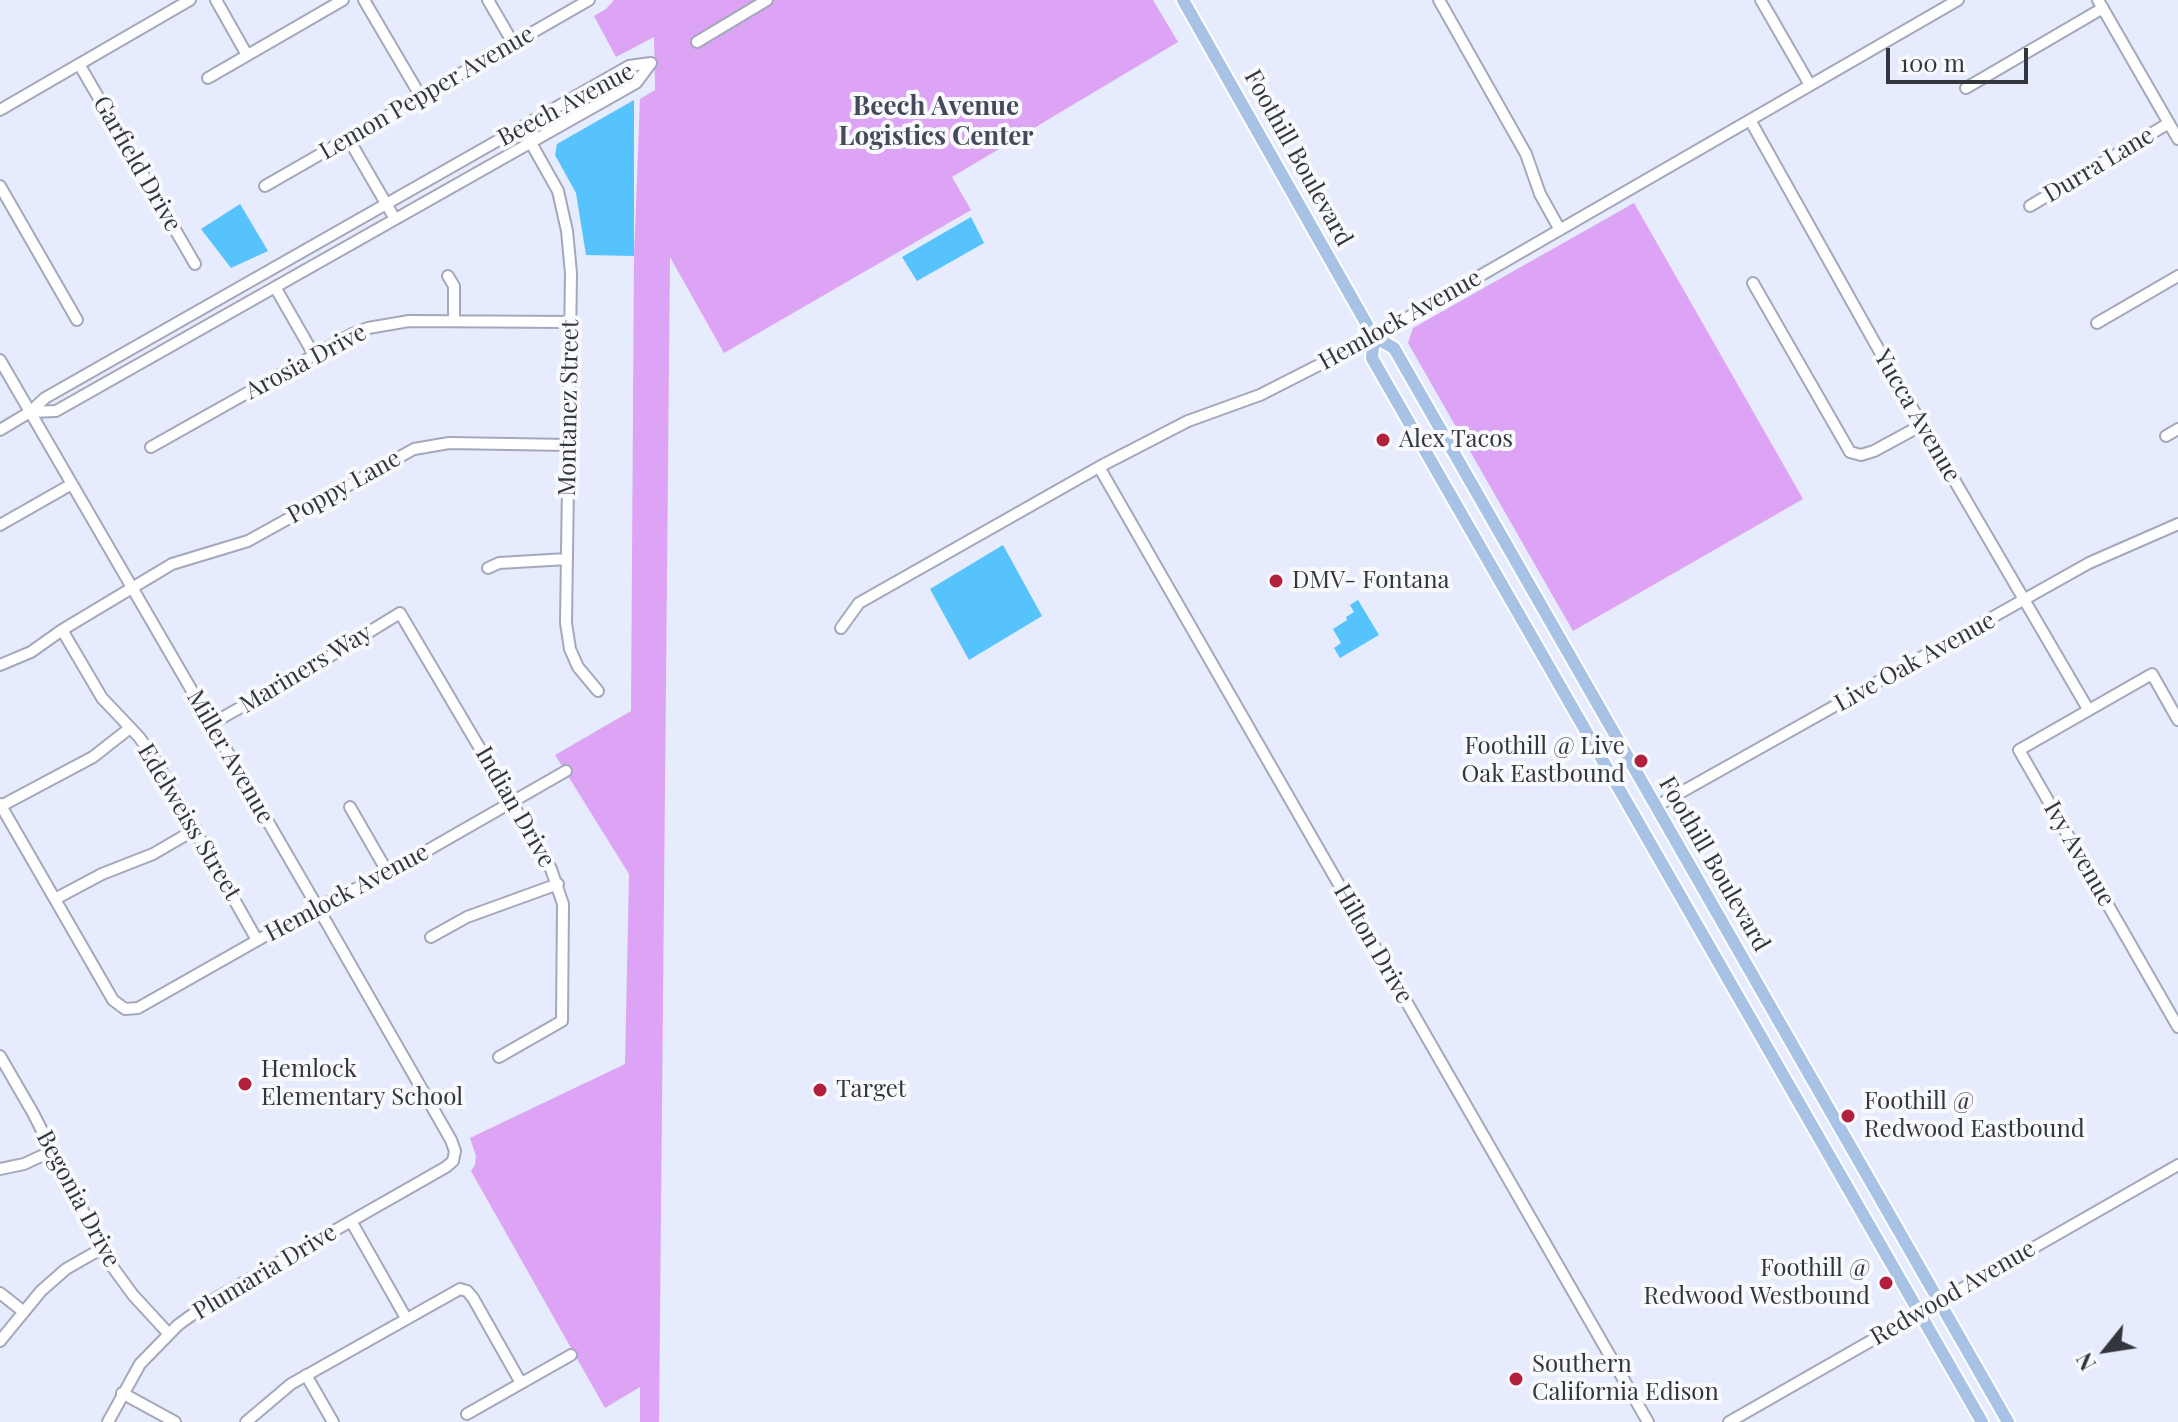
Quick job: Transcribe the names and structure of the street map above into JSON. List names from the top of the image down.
{
  "streets": {
    "main road": ["Foothill Boulevard"],
    "street": [
      "Lemon Pepper Avenue",
      "Beech Avenue",
      "Garfield Drive",
      "Durra Lane",
      "Hemlock Avenue",
      "Arosia Drive",
      "Montanez Street",
      "Yucca Avenue",
      "Poppy Lane",
      "Live Oak Avenue",
      "Mariners Way",
      "Miller Avenue",
      "Indian Drive",
      "Edelweiss Street",
      "Ivy Avenue",
      "Hilton Drive",
      "Begonia Drive",
      "Plumaria Drive",
      "Redwood Avenue"
    ]
  },
  "crossings": [
    ["Beech Avenue", "Montanez Street"],
    ["Beech Avenue", "Miller Avenue"],
    ["Foothill Boulevard", "Hemlock Avenue"],
    ["Foothill Boulevard", "Live Oak Avenue"],
    ["Foothill Boulevard", "Redwood Avenue"],
    ["Hemlock Avenue", "Yucca Avenue"],
    ["Hemlock Avenue", "Miller Avenue"],
    ["Hemlock Avenue", "Indian Drive"],
    ["Hemlock Avenue", "Edelweiss Street"],
    ["Hemlock Avenue", "Hilton Drive"],
    ["Arosia Drive", "Montanez Street"],
    ["Montanez Street", "Poppy Lane"],
    ["Yucca Avenue", "Live Oak Avenue"],
    ["Yucca Avenue", "Ivy Avenue"],
    ["Poppy Lane", "Miller Avenue"],
    ["Poppy Lane", "Edelweiss Street"],
    ["Mariners Way", "Miller Avenue"],
    ["Mariners Way", "Indian Drive"],
    ["Miller Avenue", "Plumaria Drive"],
    ["Begonia Drive", "Plumaria Drive"]
  ],
  "districts": ["Beech Avenue Logistics Center"],
  "places": [
    "Alex Tacos",
    "DMV- Fontana",
    "Foothill @ Live Oak Eastbound",
    "Hemlock Elementary School",
    "Target",
    "Foothill @ Redwood Eastbound",
    "Foothill @ Redwood Westbound",
    "Southern California Edison"
  ],
  "scale_bar": "100 m",
  "north": "bottom left"
}
